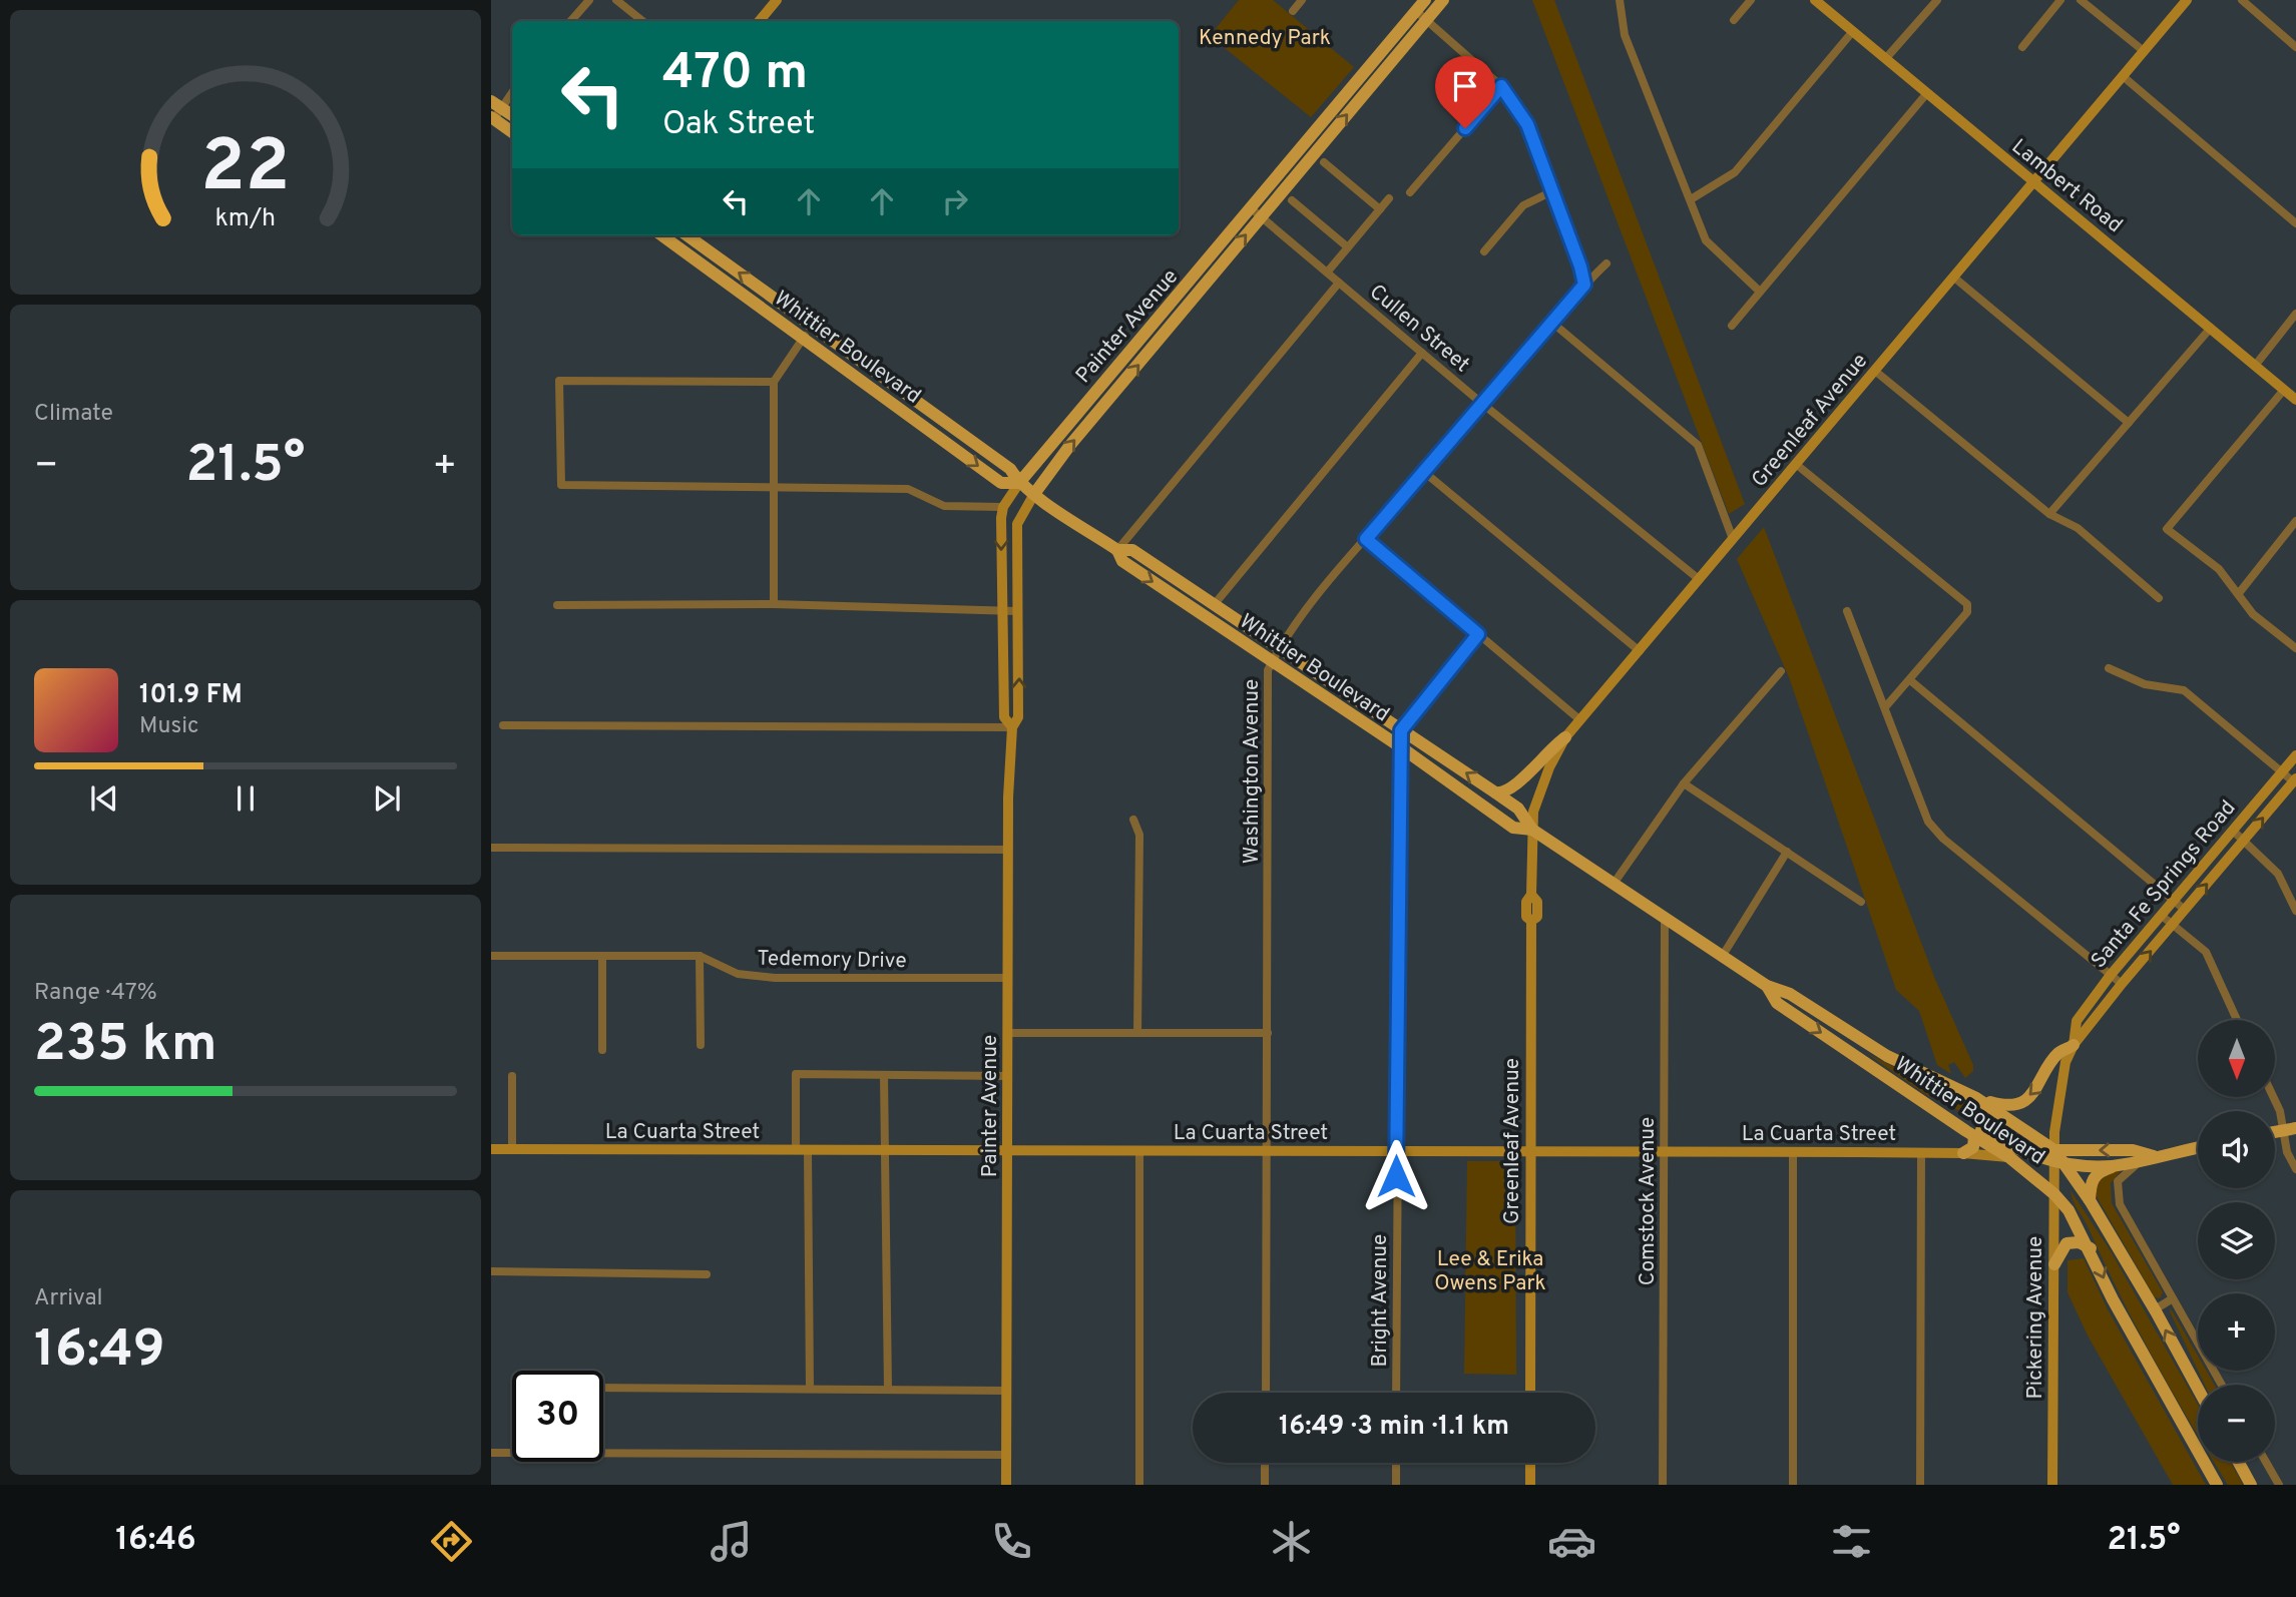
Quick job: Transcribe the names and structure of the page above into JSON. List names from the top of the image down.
{
  "streets": {
    "main road": ["Painter Avenue", "Whittier Boulevard"],
    "street": [
      "Lambert Road",
      "Cullen Street",
      "Greenleaf Avenue",
      "Washington Avenue",
      "Santa Fe Springs Road",
      "Tedemory Drive",
      "La Cuarta Street",
      "Comstock Avenue",
      "Bright Avenue",
      "Pickering Avenue"
    ]
  },
  "crossings": [
    ["Lambert Road", "Greenleaf Avenue"],
    ["Painter Avenue", "Cullen Street"],
    ["Painter Avenue", "Whittier Boulevard"],
    ["Painter Avenue", "Tedemory Drive"],
    ["Painter Avenue", "La Cuarta Street"],
    ["Cullen Street", "Greenleaf Avenue"],
    ["Cullen Street", "Washington Avenue"],
    ["Whittier Boulevard", "Greenleaf Avenue"],
    ["Whittier Boulevard", "Washington Avenue"],
    ["Whittier Boulevard", "Santa Fe Springs Road"],
    ["Whittier Boulevard", "La Cuarta Street"],
    ["Whittier Boulevard", "Comstock Avenue"],
    ["Whittier Boulevard", "Bright Avenue"],
    ["Whittier Boulevard", "Pickering Avenue"],
    ["Greenleaf Avenue", "La Cuarta Street"],
    ["Washington Avenue", "La Cuarta Street"],
    ["Santa Fe Springs Road", "Pickering Avenue"],
    ["La Cuarta Street", "Comstock Avenue"],
    ["La Cuarta Street", "Bright Avenue"]
  ],
  "parks": ["Kennedy Park", "Lee & Erika Owens Park"],
  "north": "bottom",
  "page": {
    "turn": ["470 m", "Oak Street"],
    "tile": [
      "Climate",
      ["Range · 47%", "235 km"],
      ["Arrival", "16:49"]
    ],
    "heat": ["−", "21.5°", "+"],
    "song": ["101.9 FM", "Music"],
    "map_buttons": ["+", "−"],
    "limit": "30",
    "trip": "16:49 · 3 min · 1.1 km",
    "tabs": ["16:46", "21.5°"],
    "gauge": ["22", "km/h"]
  }
}
